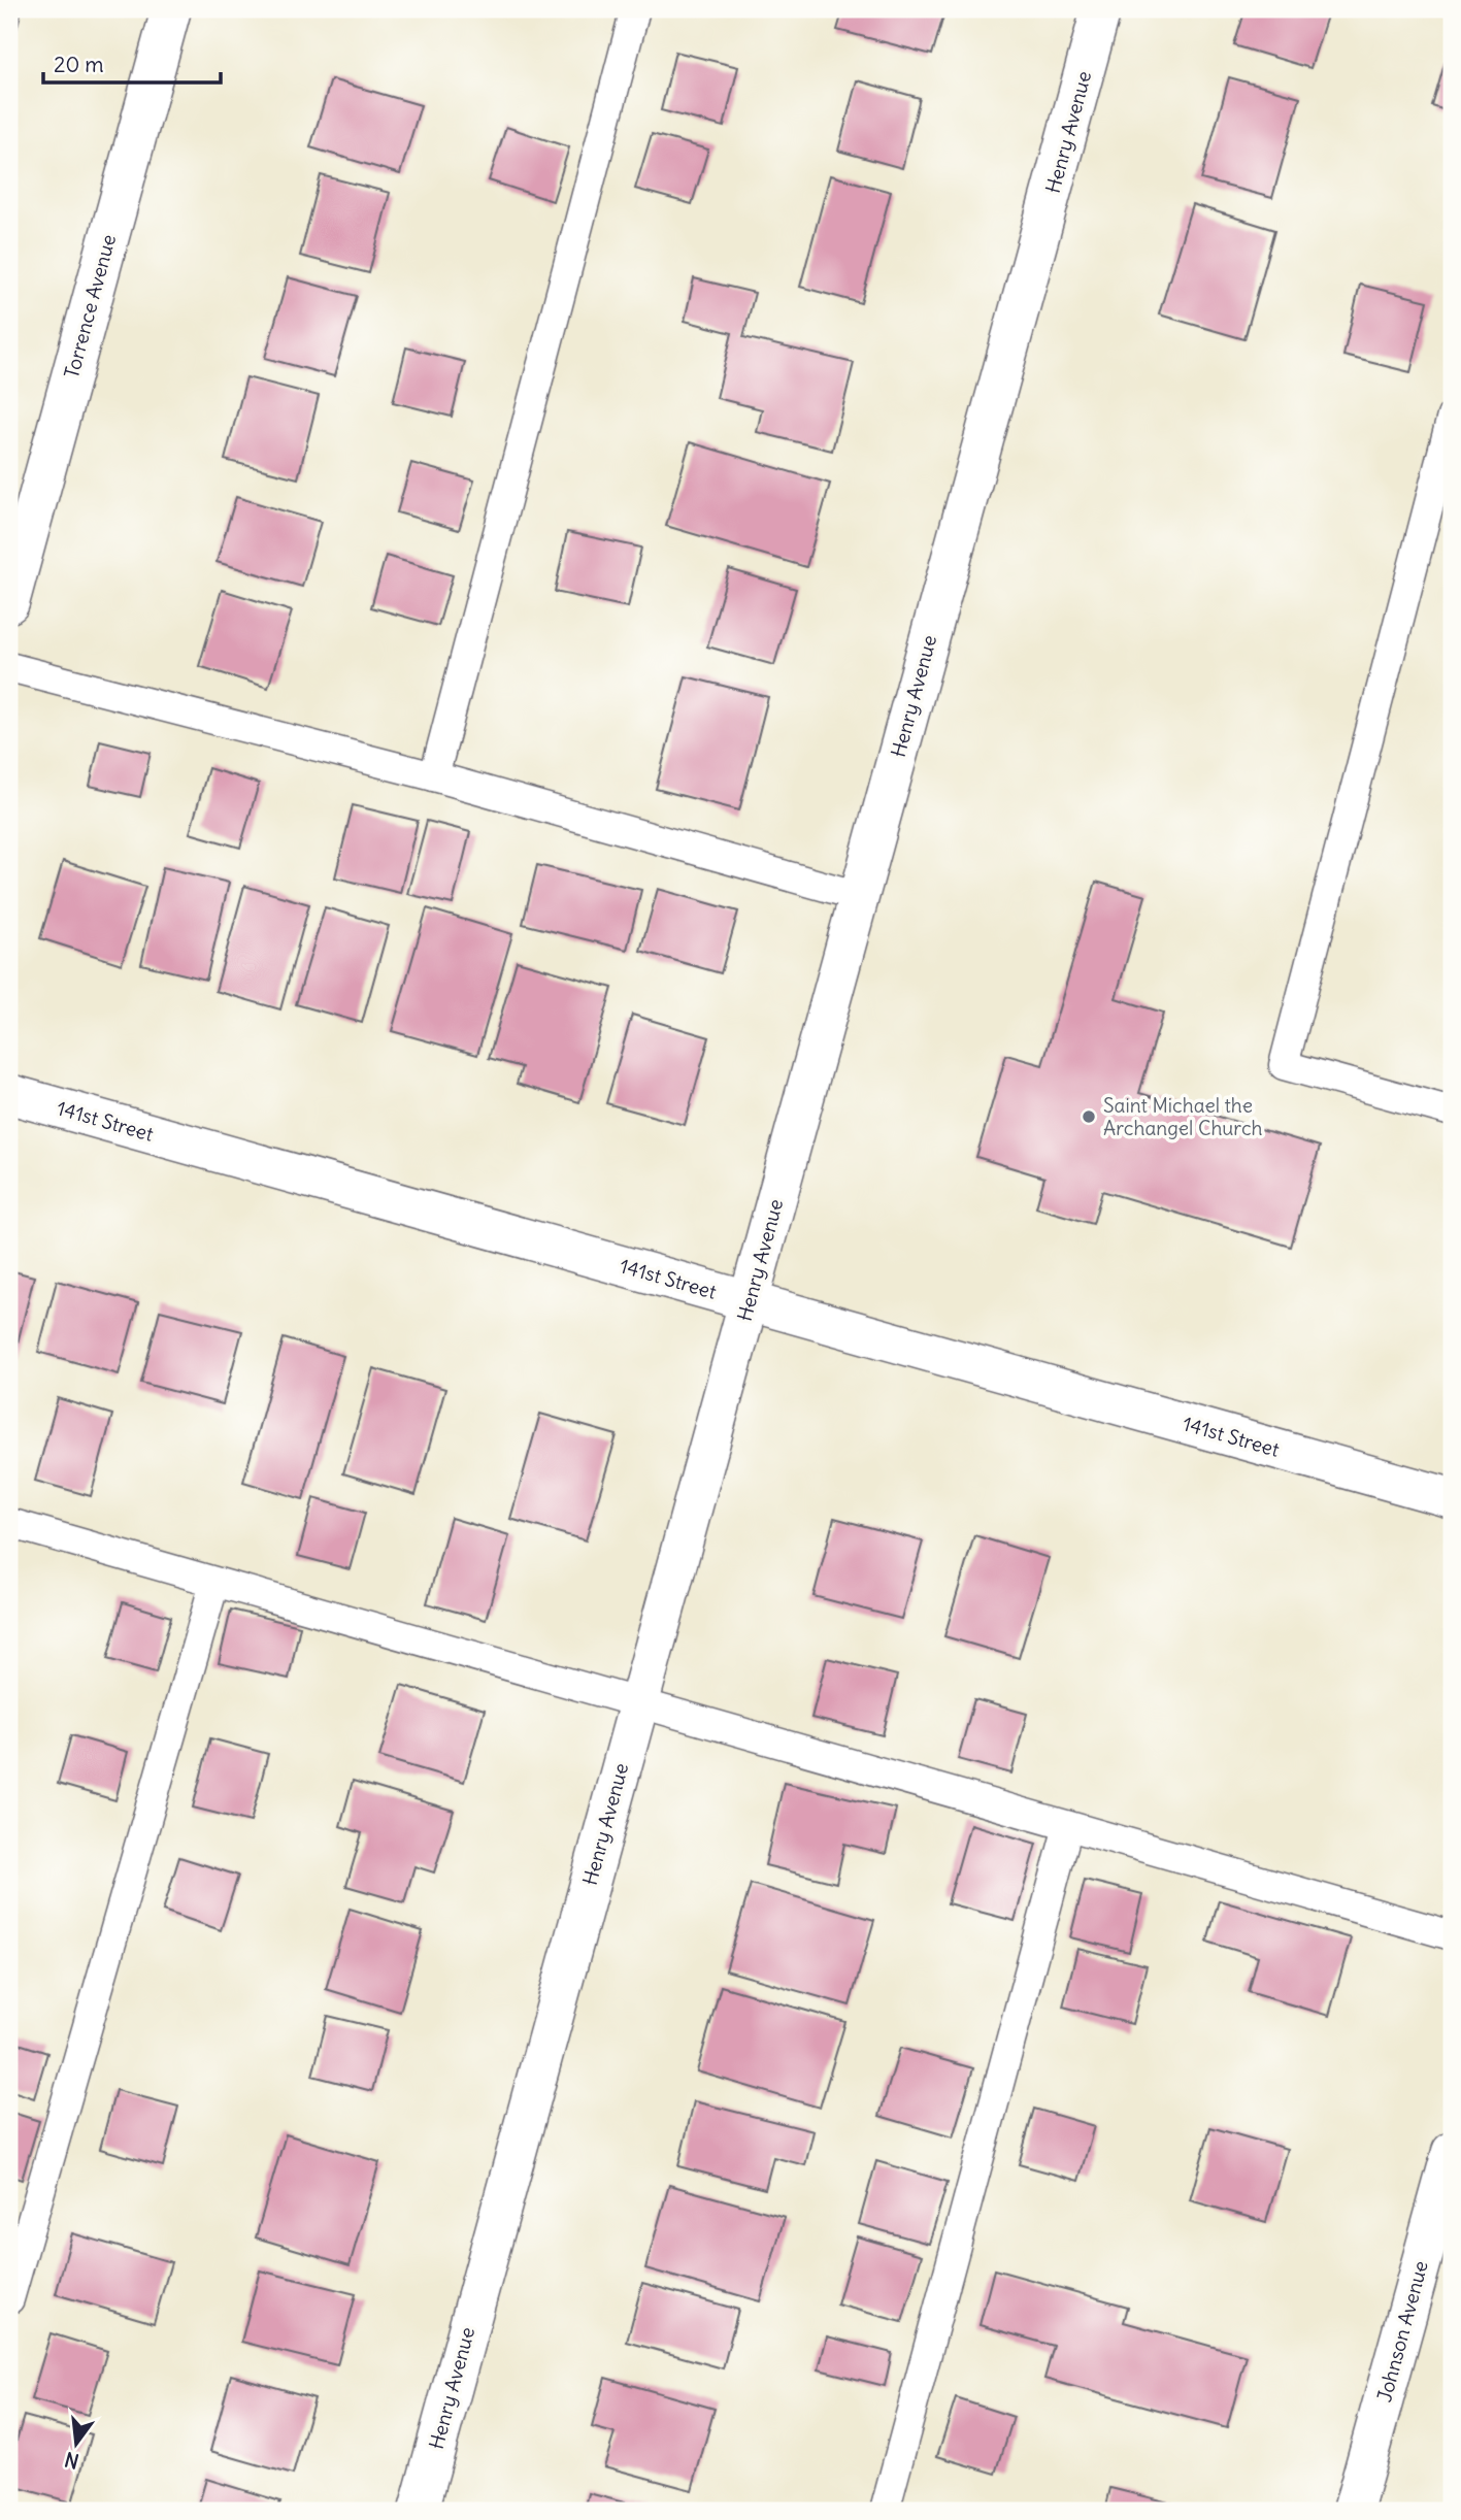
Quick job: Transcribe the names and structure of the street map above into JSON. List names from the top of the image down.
{
  "streets": {
    "street": [
      "Henry Avenue",
      "Torrence Avenue",
      "141st Street",
      "Johnson Avenue"
    ]
  },
  "crossings": [
    ["Henry Avenue", "141st Street"]
  ],
  "places": ["Saint Michael the Archangel Church"],
  "scale_bar": "20 m",
  "north": "bottom"
}
